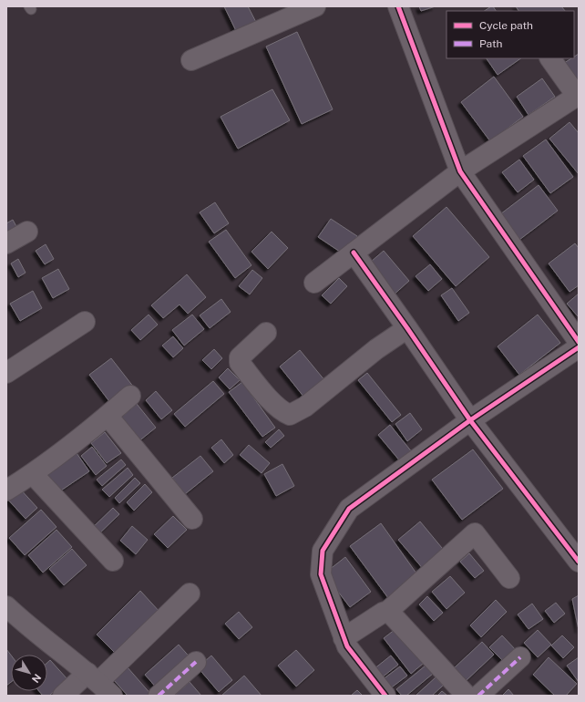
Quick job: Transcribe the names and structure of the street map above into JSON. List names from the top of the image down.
{
  "legend": ["Cycle path", "Path"],
  "north": "bottom right"
}
